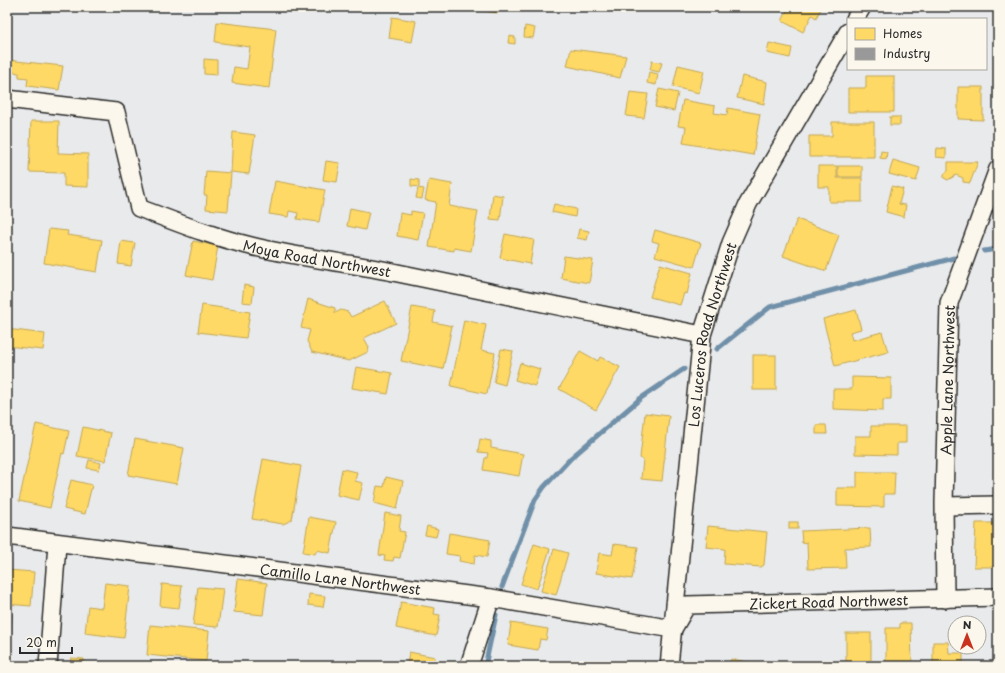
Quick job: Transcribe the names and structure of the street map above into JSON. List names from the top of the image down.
{
  "streets": {
    "street": [
      "Moya Road Northwest",
      "Los Luceros Road Northwest",
      "Apple Lane Northwest",
      "Camillo Lane Northwest",
      "Zickert Road Northwest"
    ]
  },
  "crossings": [
    ["Moya Road Northwest", "Los Luceros Road Northwest"],
    ["Los Luceros Road Northwest", "Camillo Lane Northwest"],
    ["Los Luceros Road Northwest", "Zickert Road Northwest"],
    ["Apple Lane Northwest", "Zickert Road Northwest"],
    ["Camillo Lane Northwest", "Zickert Road Northwest"]
  ],
  "legend": ["Homes", "Industry"],
  "scale_bar": "20 m",
  "north": "top"
}
